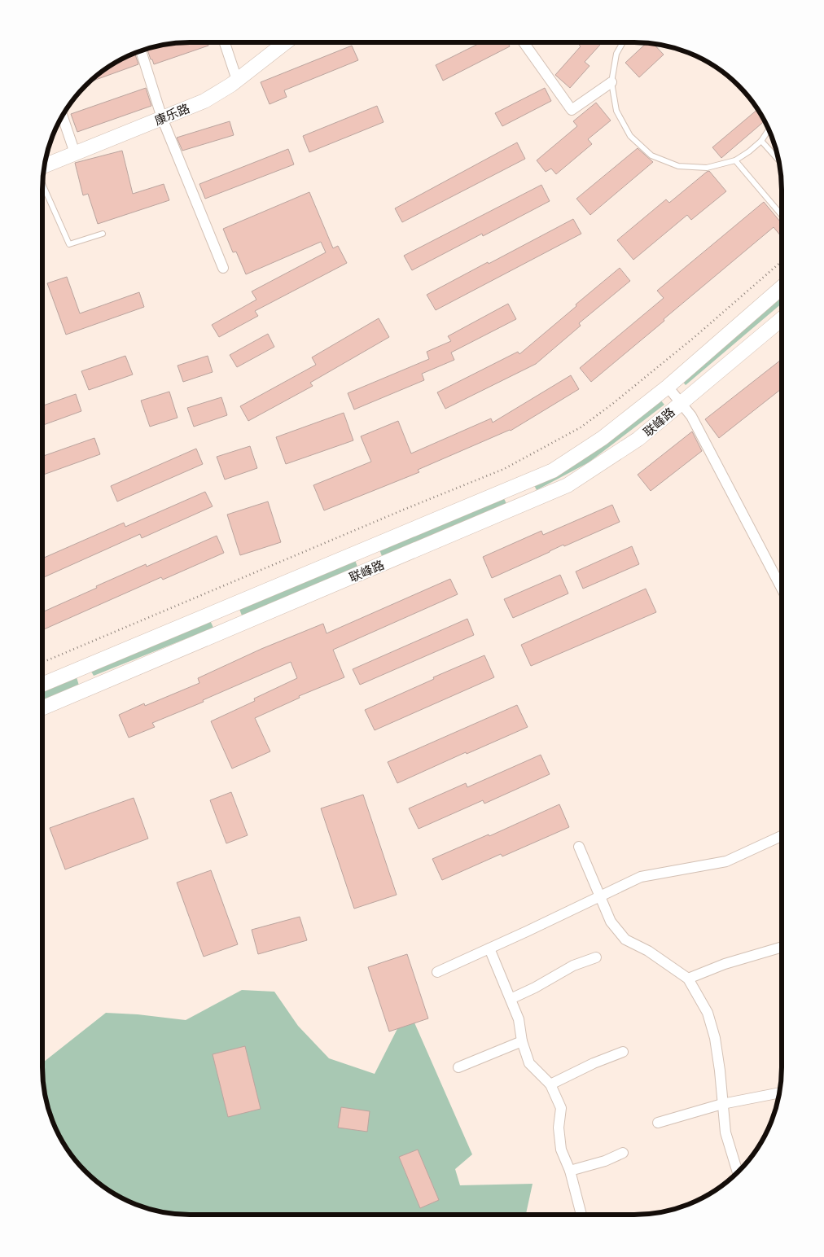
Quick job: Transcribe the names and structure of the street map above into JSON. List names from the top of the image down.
{
  "streets": {
    "main road": ["康乐路", "联峰路"]
  }
}
